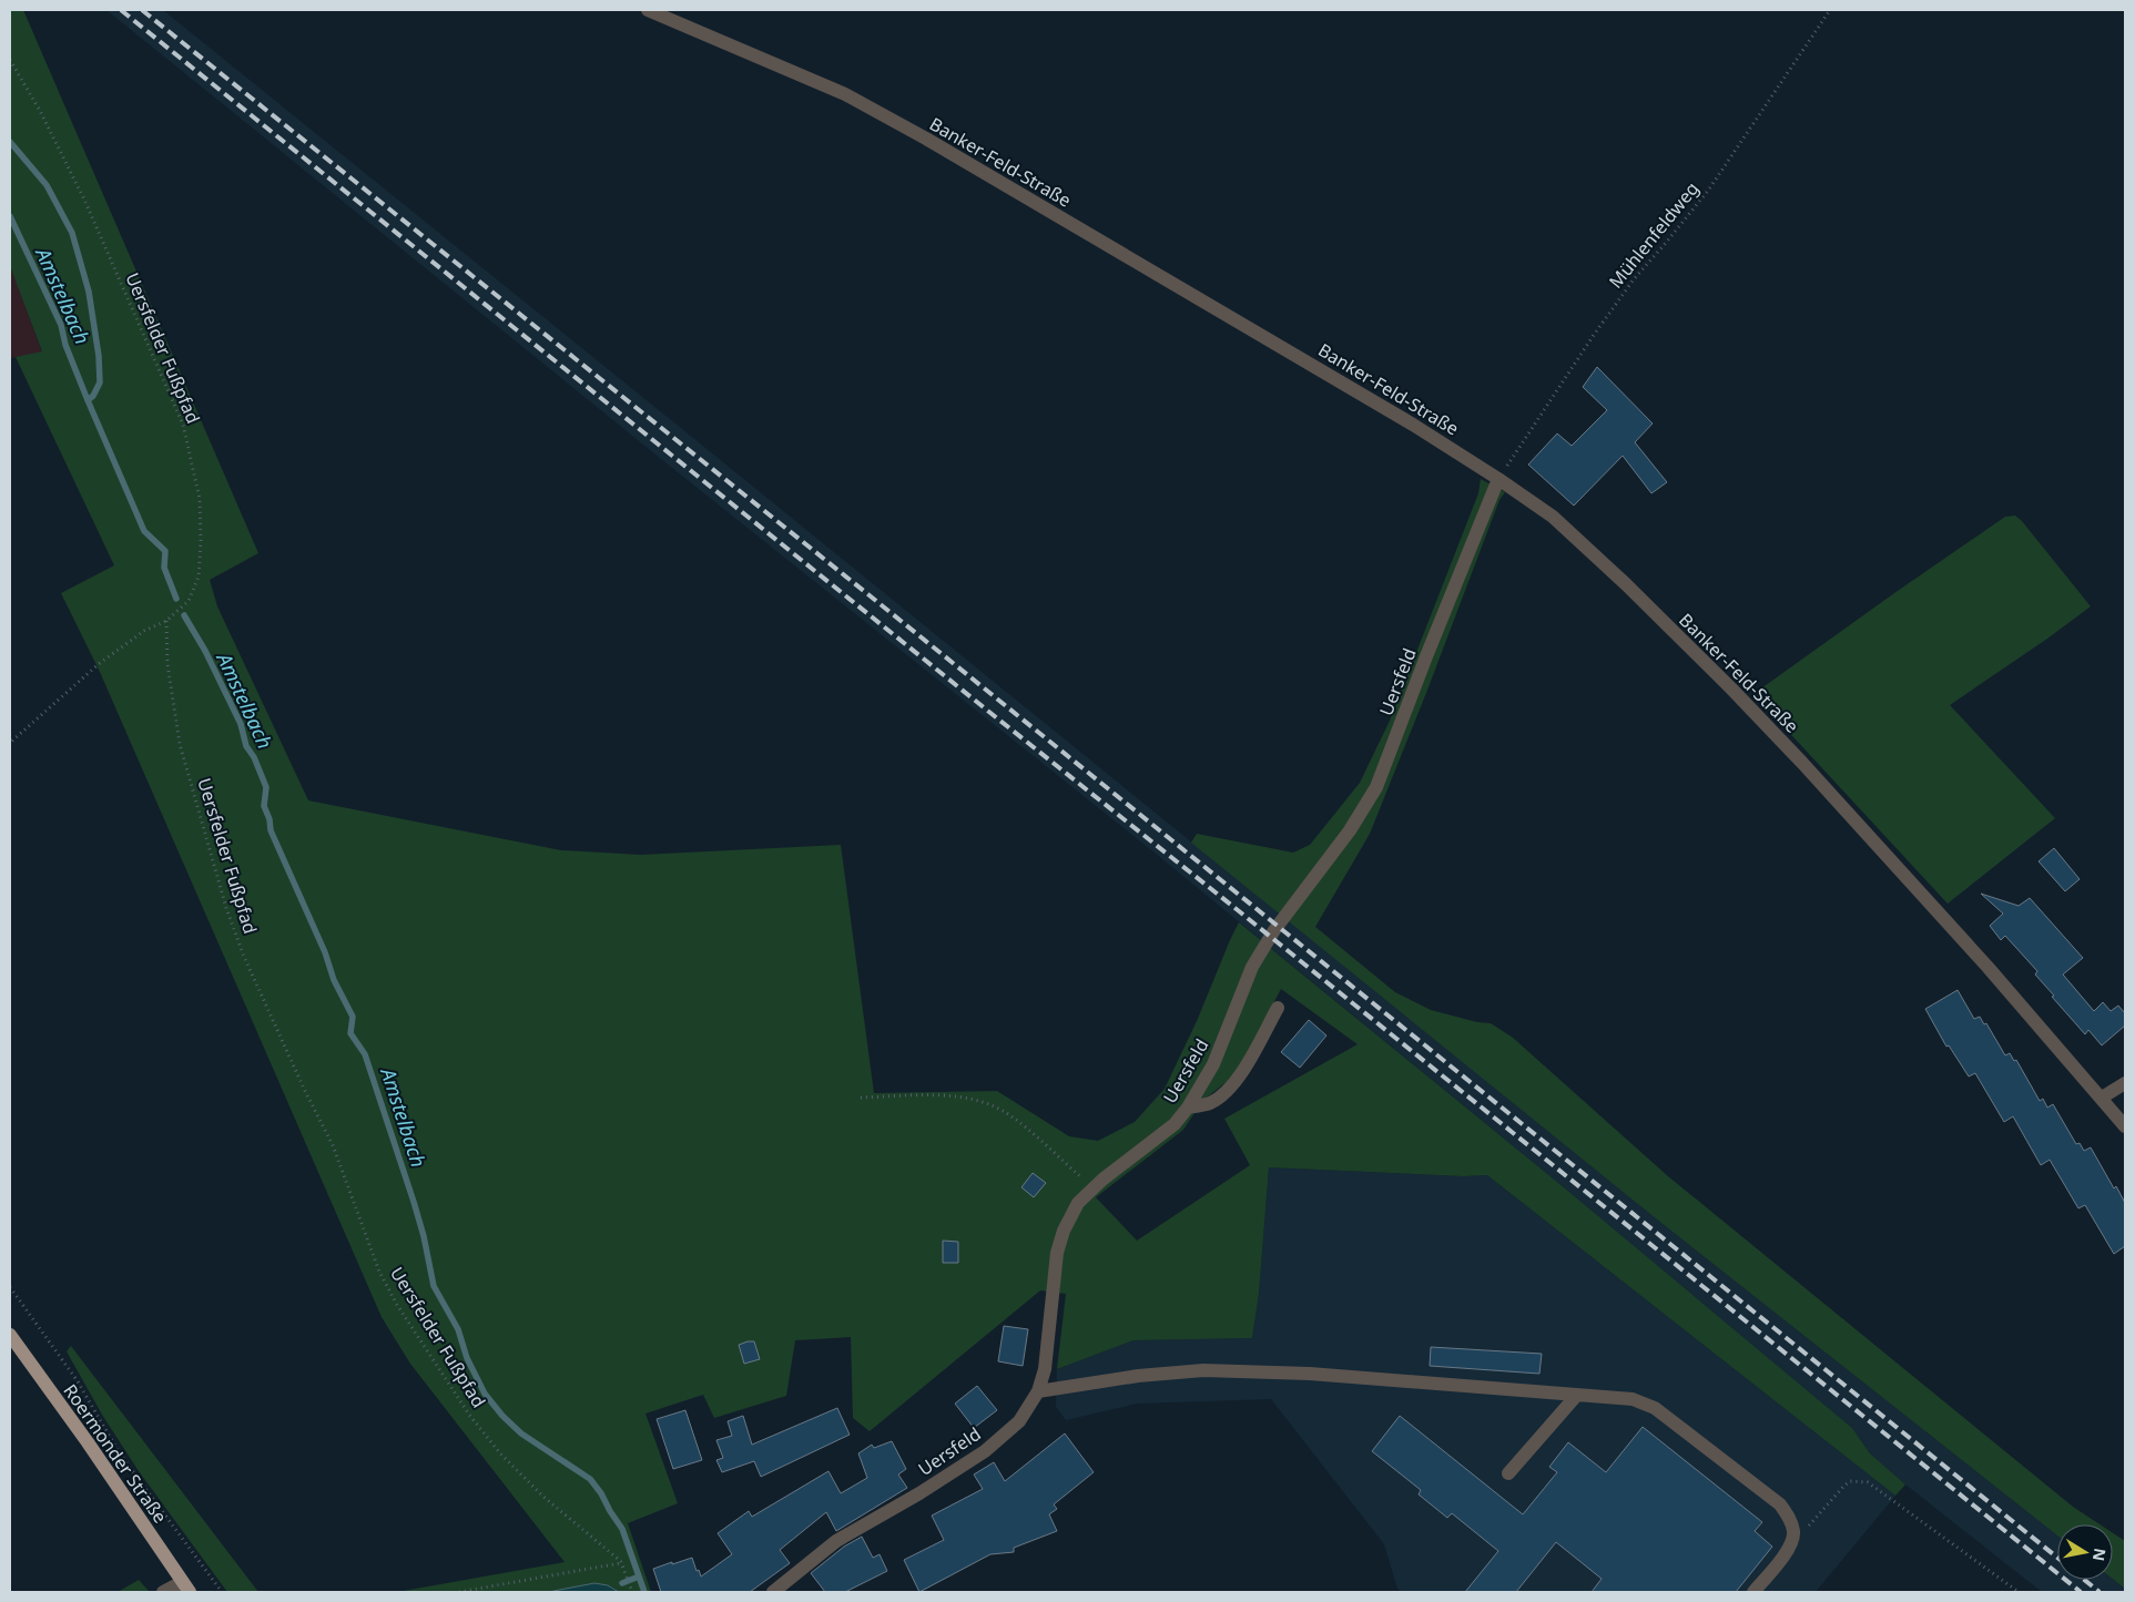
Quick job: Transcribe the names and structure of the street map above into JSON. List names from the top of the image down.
{
  "streets": {
    "main road": ["Roermonder Straße"],
    "street": ["Banker-Feld-Straße", "Uersfeld"],
    "path": ["Mühlenfeldweg", "Uersfelder Fußpfad"]
  },
  "crossings": [
    ["Banker-Feld-Straße", "Mühlenfeldweg"],
    ["Banker-Feld-Straße", "Uersfeld"],
    ["Mühlenfeldweg", "Uersfeld"]
  ],
  "water": ["Amstelbach"],
  "north": "right"
}
